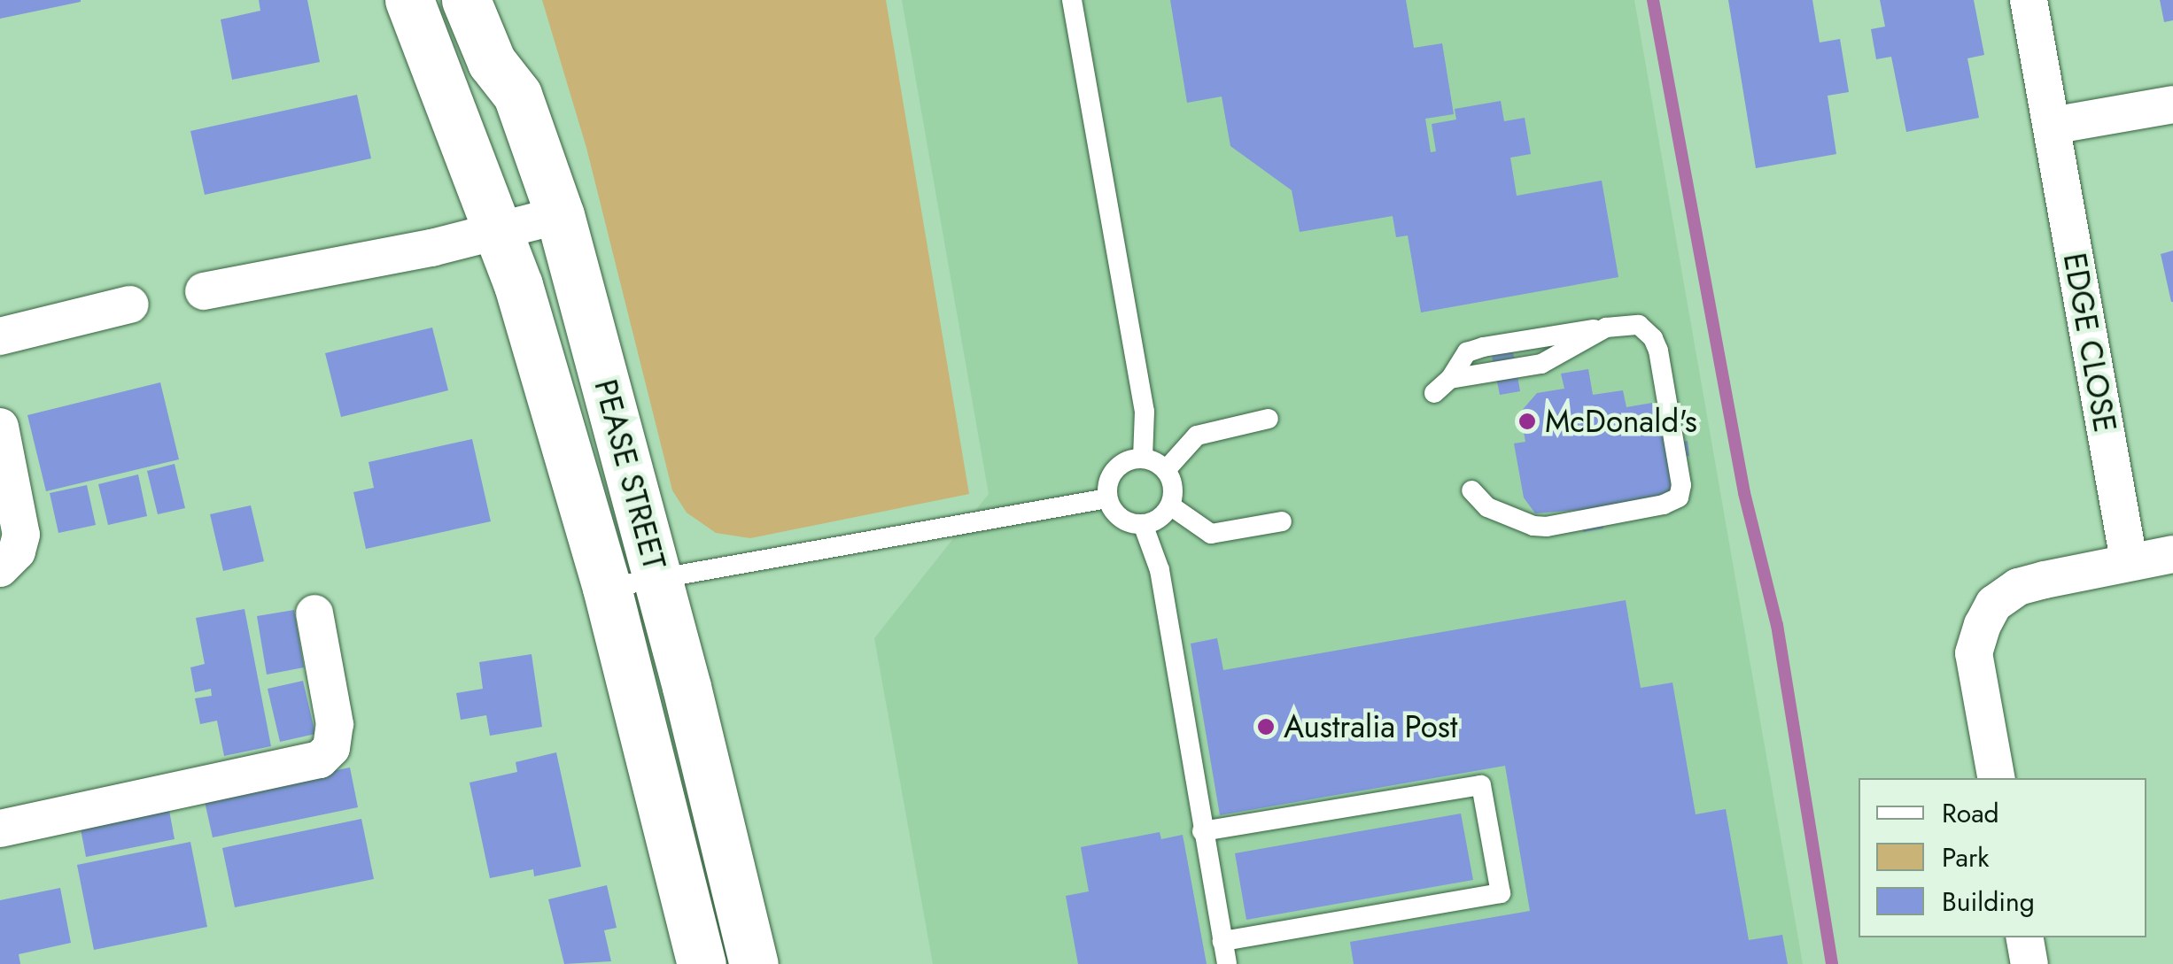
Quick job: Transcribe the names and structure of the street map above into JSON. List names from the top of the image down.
{
  "streets": {
    "street": ["EDGE CLOSE", "PEASE STREET"]
  },
  "places": ["McDonald's", "Australia Post"],
  "legend": ["Road", "Park", "Building"]
}
